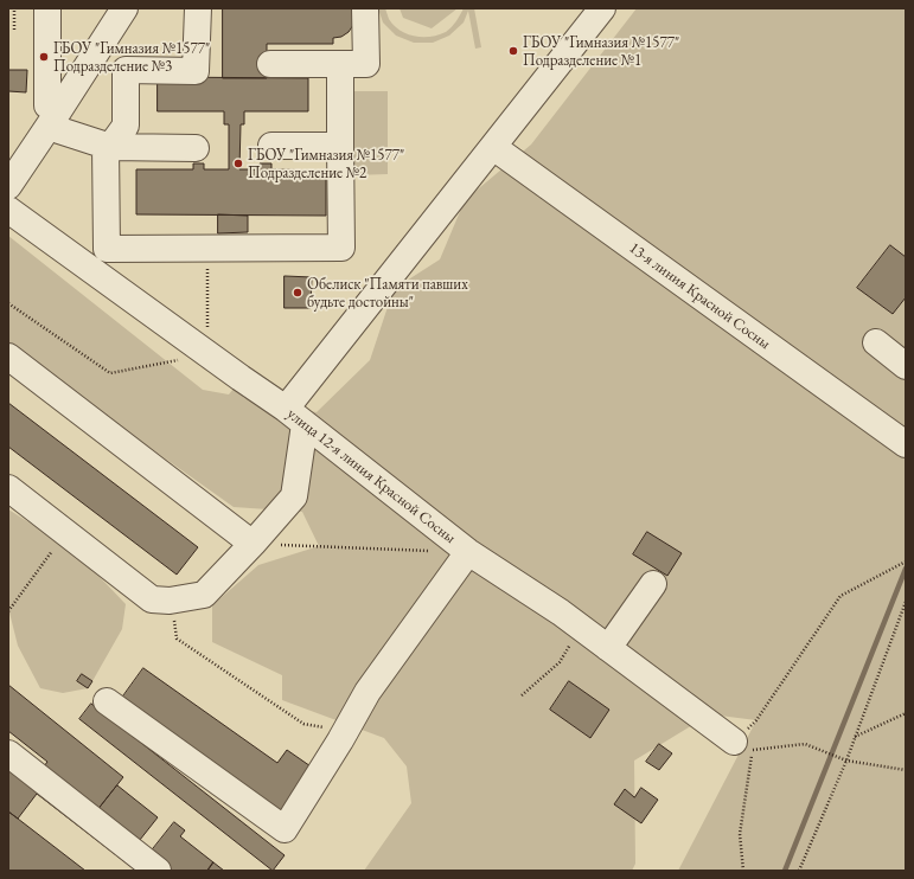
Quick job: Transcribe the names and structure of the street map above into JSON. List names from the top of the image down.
{
  "streets": {
    "lane": ["13-я линия Красной Сосны", "улица 12-я линия Красной Сосны"]
  },
  "places": [
    "ГБОУ \"Гимназия №1577\" Подразделение №1",
    "ГБОУ \"Гимназия №1577\" Подразделение №3",
    "ГБОУ \"Гимназия №1577\" Подразделение №2",
    "Обелиск \"Памяти павших будьте достойны\""
  ]
}
